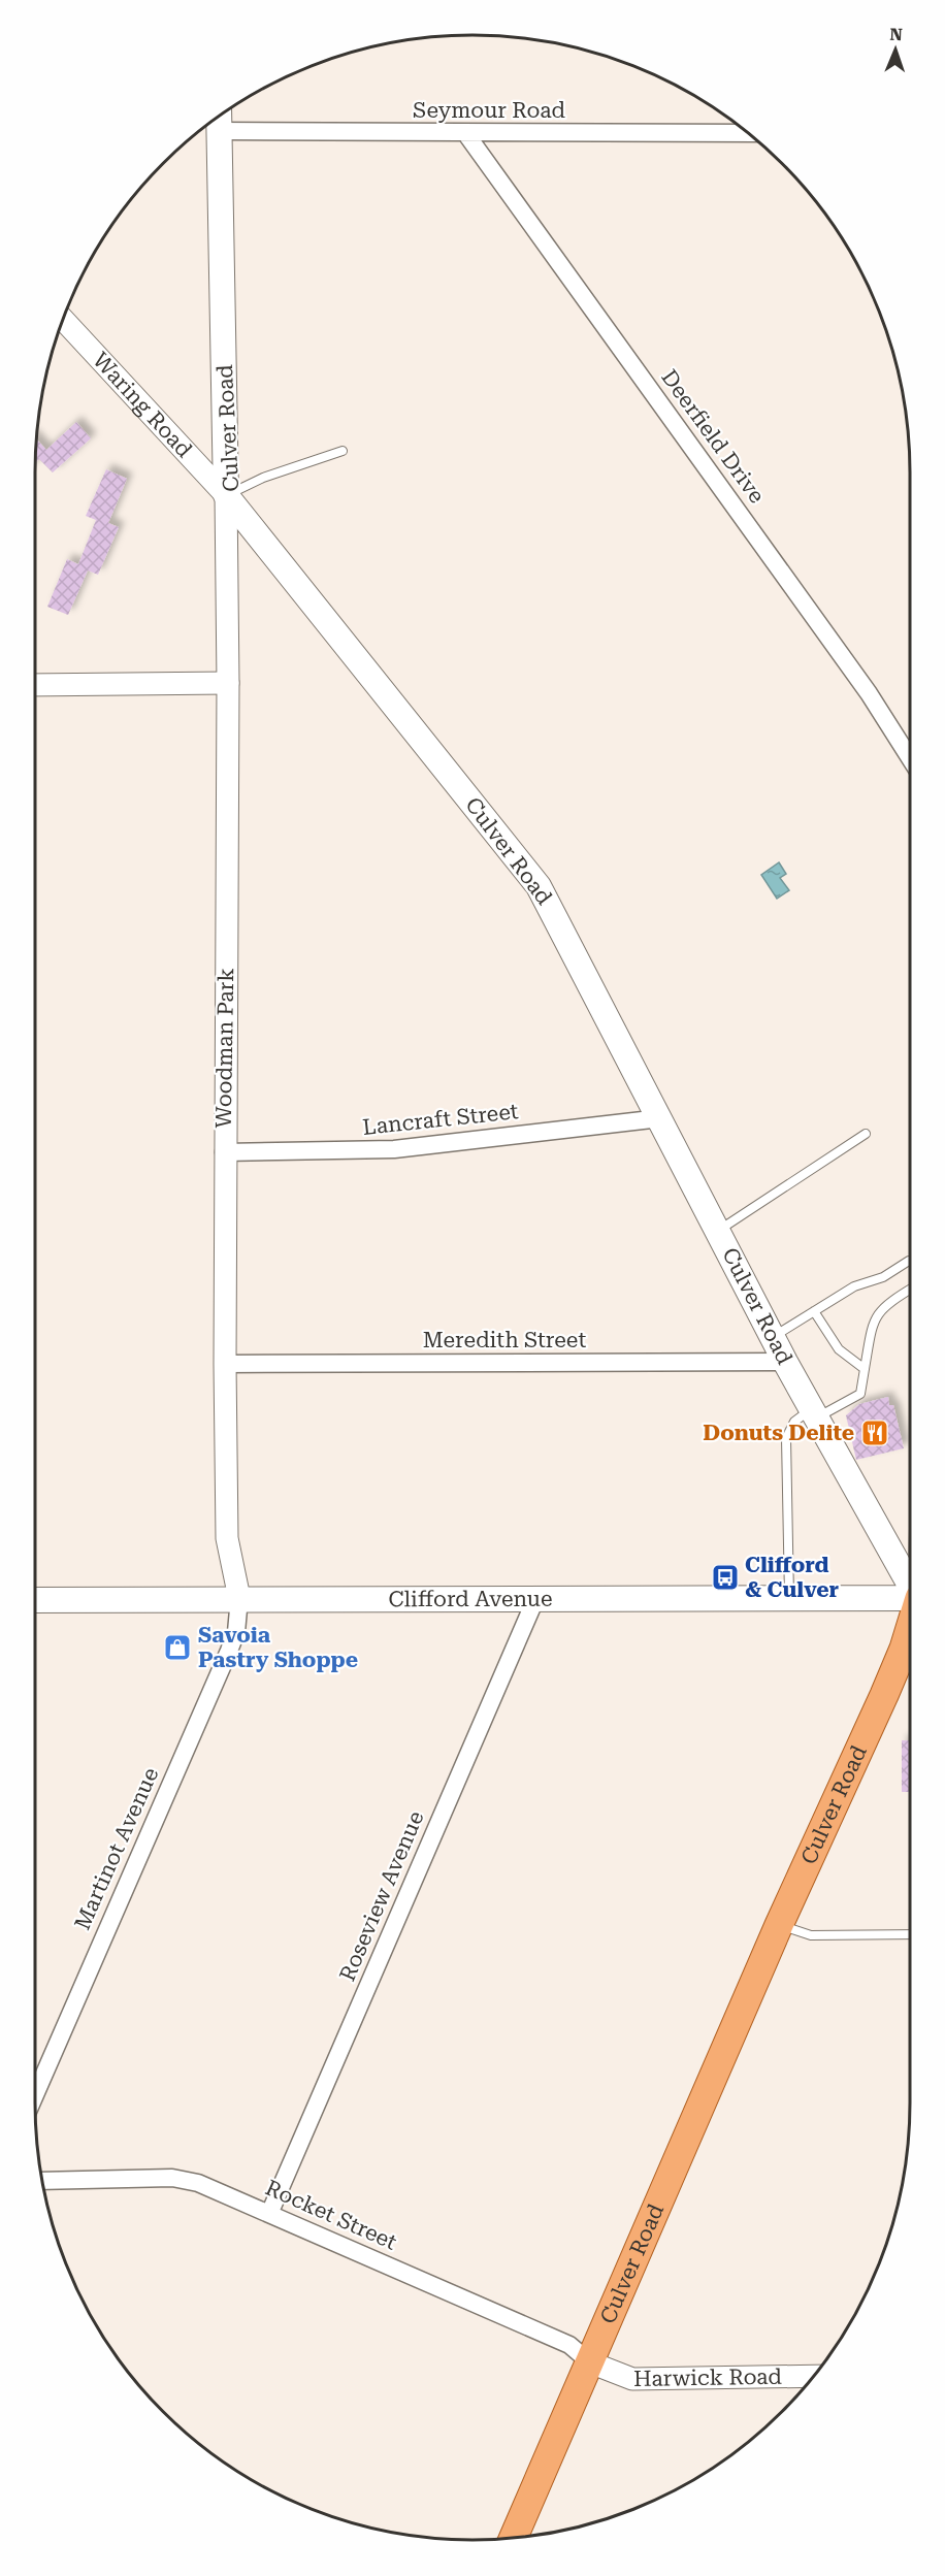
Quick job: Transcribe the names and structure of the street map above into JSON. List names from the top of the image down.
{
  "streets": {
    "main road": ["Culver Road", "Clifford Avenue"],
    "street": [
      "Seymour Road",
      "Waring Road",
      "Deerfield Drive",
      "Woodman Park",
      "Lancraft Street",
      "Meredith Street",
      "Martinot Avenue",
      "Roseview Avenue",
      "Rocket Street",
      "Harwick Road"
    ]
  },
  "crossings": [
    ["Seymour Road", "Culver Road"],
    ["Seymour Road", "Deerfield Drive"],
    ["Waring Road", "Culver Road"],
    ["Waring Road", "Woodman Park"],
    ["Culver Road", "Woodman Park"],
    ["Culver Road", "Lancraft Street"],
    ["Culver Road", "Meredith Street"],
    ["Culver Road", "Rocket Street"],
    ["Culver Road", "Harwick Road"],
    ["Woodman Park", "Lancraft Street"],
    ["Woodman Park", "Meredith Street"],
    ["Woodman Park", "Clifford Avenue"],
    ["Woodman Park", "Martinot Avenue"],
    ["Clifford Avenue", "Martinot Avenue"],
    ["Clifford Avenue", "Roseview Avenue"],
    ["Roseview Avenue", "Rocket Street"],
    ["Rocket Street", "Harwick Road"]
  ],
  "places": {
    "restaurant": ["Donuts Delite"],
    "bus stop": ["Clifford & Culver"],
    "shop": ["Savoia Pastry Shoppe"]
  },
  "north": "top"
}
